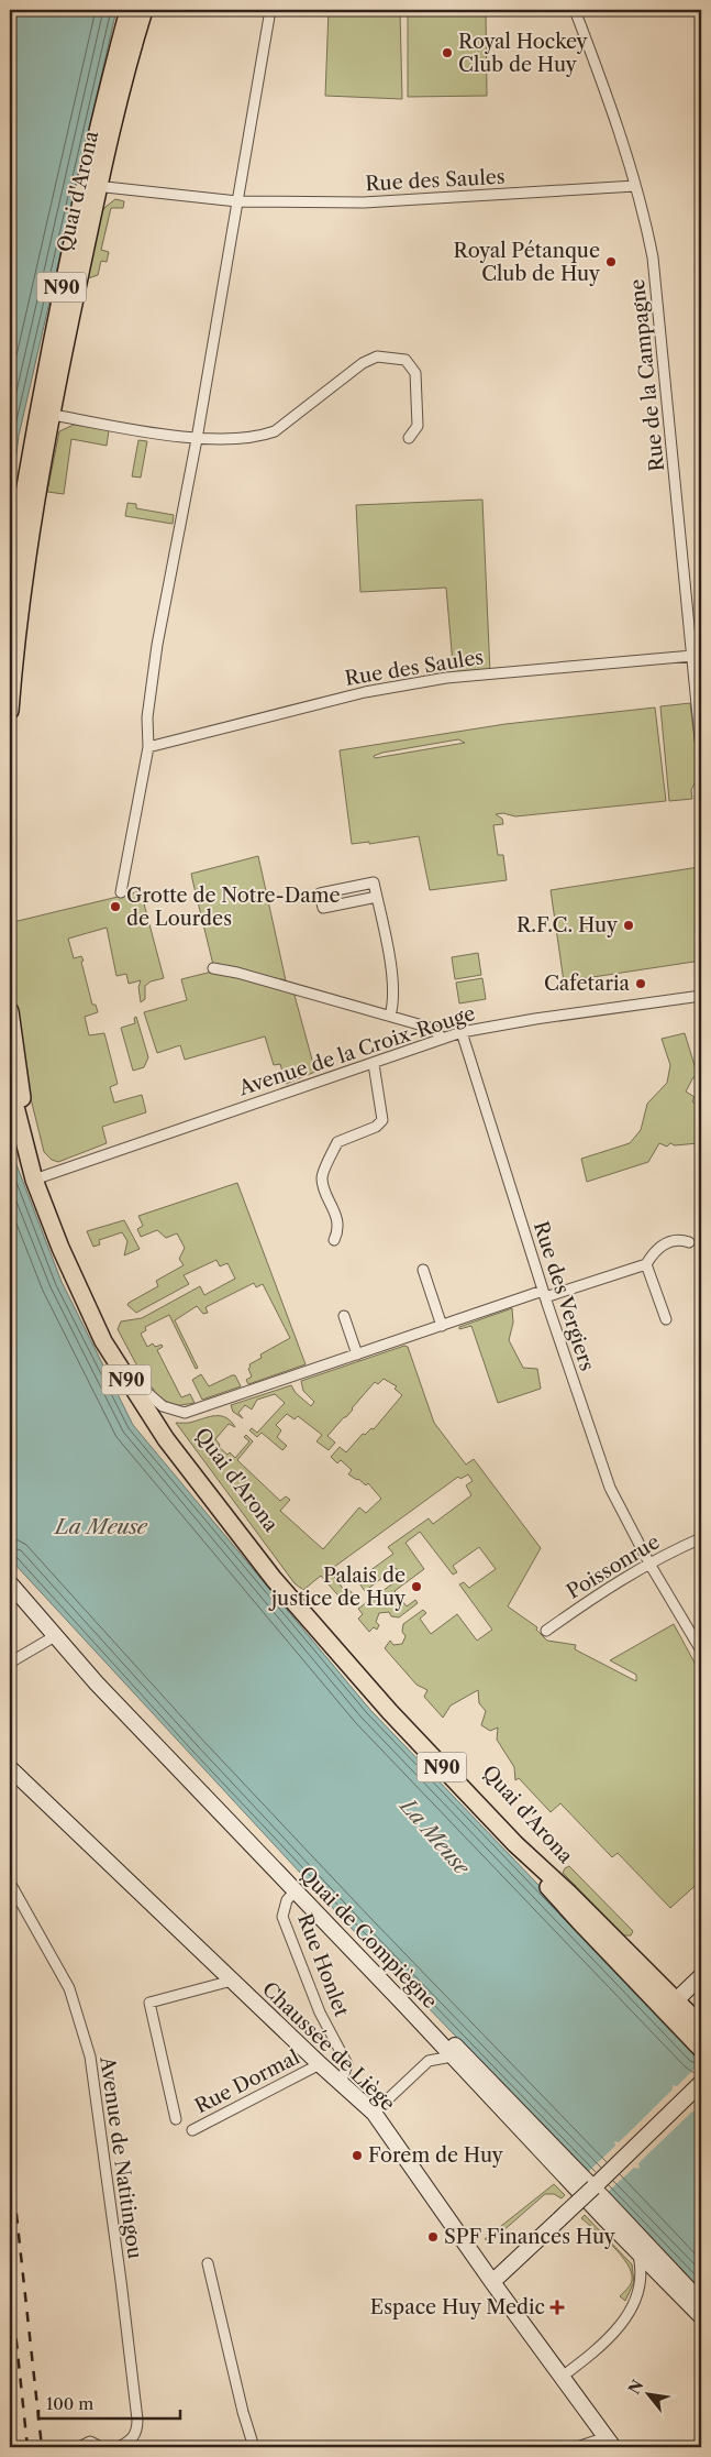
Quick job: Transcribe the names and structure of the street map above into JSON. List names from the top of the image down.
{
  "streets": {
    "main road": [
      "Quai d'Arona",
      "N90",
      "Quai de Compiègne",
      "Chaussée de Liège"
    ],
    "street": [
      "Rue des Saules",
      "Rue de la Campagne",
      "Avenue de la Croix-Rouge",
      "Rue des Vergiers",
      "Poissonrue",
      "Rue Honlet",
      "Rue Dormal",
      "Avenue de Natitingou"
    ]
  },
  "crossings": [
    ["Rue des Saules", "Quai d'Arona"],
    ["Rue des Saules", "Rue de la Campagne"],
    ["Quai d'Arona", "Avenue de la Croix-Rouge"],
    ["Avenue de la Croix-Rouge", "Rue des Vergiers"],
    ["Rue des Vergiers", "Poissonrue"],
    ["Quai de Compiègne", "Rue Honlet"],
    ["Rue Honlet", "Chaussée de Liège"],
    ["Chaussée de Liège", "Rue Dormal"]
  ],
  "water": ["La Meuse"],
  "places": {
    "other": [
      "Royal Hockey Club de Huy",
      "Royal Pétanque Club de Huy",
      "Grotte de Notre-Dame de Lourdes",
      "R.F.C. Huy",
      "Cafetaria",
      "Palais de justice de Huy",
      "Forem de Huy",
      "SPF Finances Huy"
    ],
    "health": ["Espace Huy Medic"]
  },
  "scale_bar": "100 m",
  "north": "top left"
}
